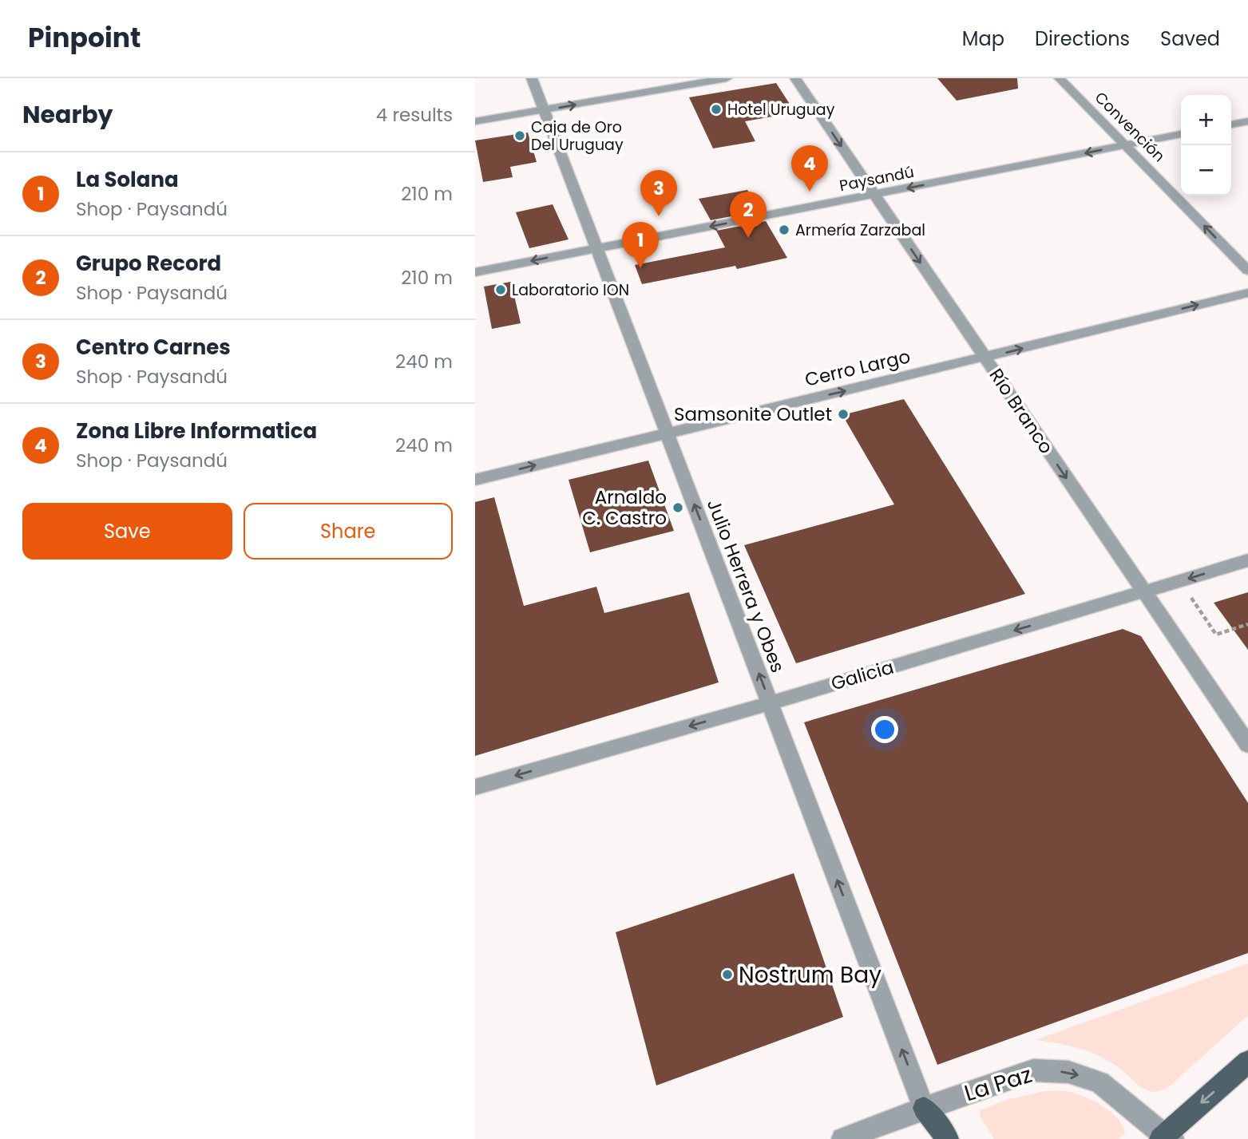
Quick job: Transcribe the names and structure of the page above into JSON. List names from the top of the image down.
{
  "streets": {
    "street": [
      "Convención",
      "Paysandú",
      "Cerro Largo",
      "Río Branco",
      "Julio Herrera y Obes",
      "Galicia",
      "La Paz"
    ]
  },
  "crossings": [
    ["Convención", "Paysandú"],
    ["Paysandú", "Río Branco"],
    ["Paysandú", "Julio Herrera y Obes"],
    ["Cerro Largo", "Río Branco"],
    ["Cerro Largo", "Julio Herrera y Obes"],
    ["Río Branco", "Galicia"],
    ["Julio Herrera y Obes", "Galicia"],
    ["Julio Herrera y Obes", "La Paz"]
  ],
  "one_way": [
    "Convención",
    "Cerro Largo",
    "Río Branco",
    "Julio Herrera y Obes",
    "Galicia",
    "La Paz"
  ],
  "places": [
    "Hotel Uruguay",
    "Caja de Oro Del Uruguay",
    "Armería Zarzabal",
    "Laboratorio ION",
    "Samsonite Outlet",
    "Arnaldo C. Castro",
    "Nostrum Bay"
  ],
  "page": {
    "header": "Pinpoint",
    "nav": ["Map", "Directions", "Saved"],
    "heading": ["Nearby", "4 results"],
    "map_buttons": ["+", "−"],
    "pins": [
      "4",
      "3",
      "2",
      "1"
    ],
    "list": [
      {
        "mark": "1",
        "name": "La Solana",
        "note": "Shop · Paysandú",
        "value": "210 m"
      },
      {
        "mark": "2",
        "name": "Grupo Record",
        "note": "Shop · Paysandú",
        "value": "210 m"
      },
      {
        "mark": "3",
        "name": "Centro Carnes",
        "note": "Shop · Paysandú",
        "value": "240 m"
      },
      {
        "mark": "4",
        "name": "Zona Libre Informatica",
        "note": "Shop · Paysandú",
        "value": "240 m"
      }
    ],
    "buttons": ["Save", "Share"]
  }
}
